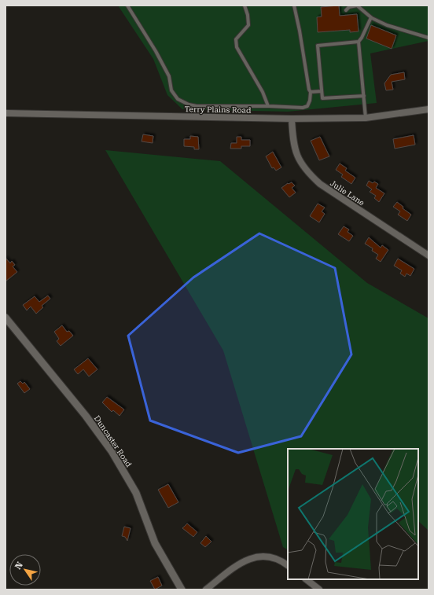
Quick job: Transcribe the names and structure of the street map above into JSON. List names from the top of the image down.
{
  "streets": {
    "street": ["Terry Plains Road", "Julie Lane", "Duncaster Road"]
  },
  "crossings": [
    ["Terry Plains Road", "Julie Lane"]
  ],
  "north": "top left"
}
